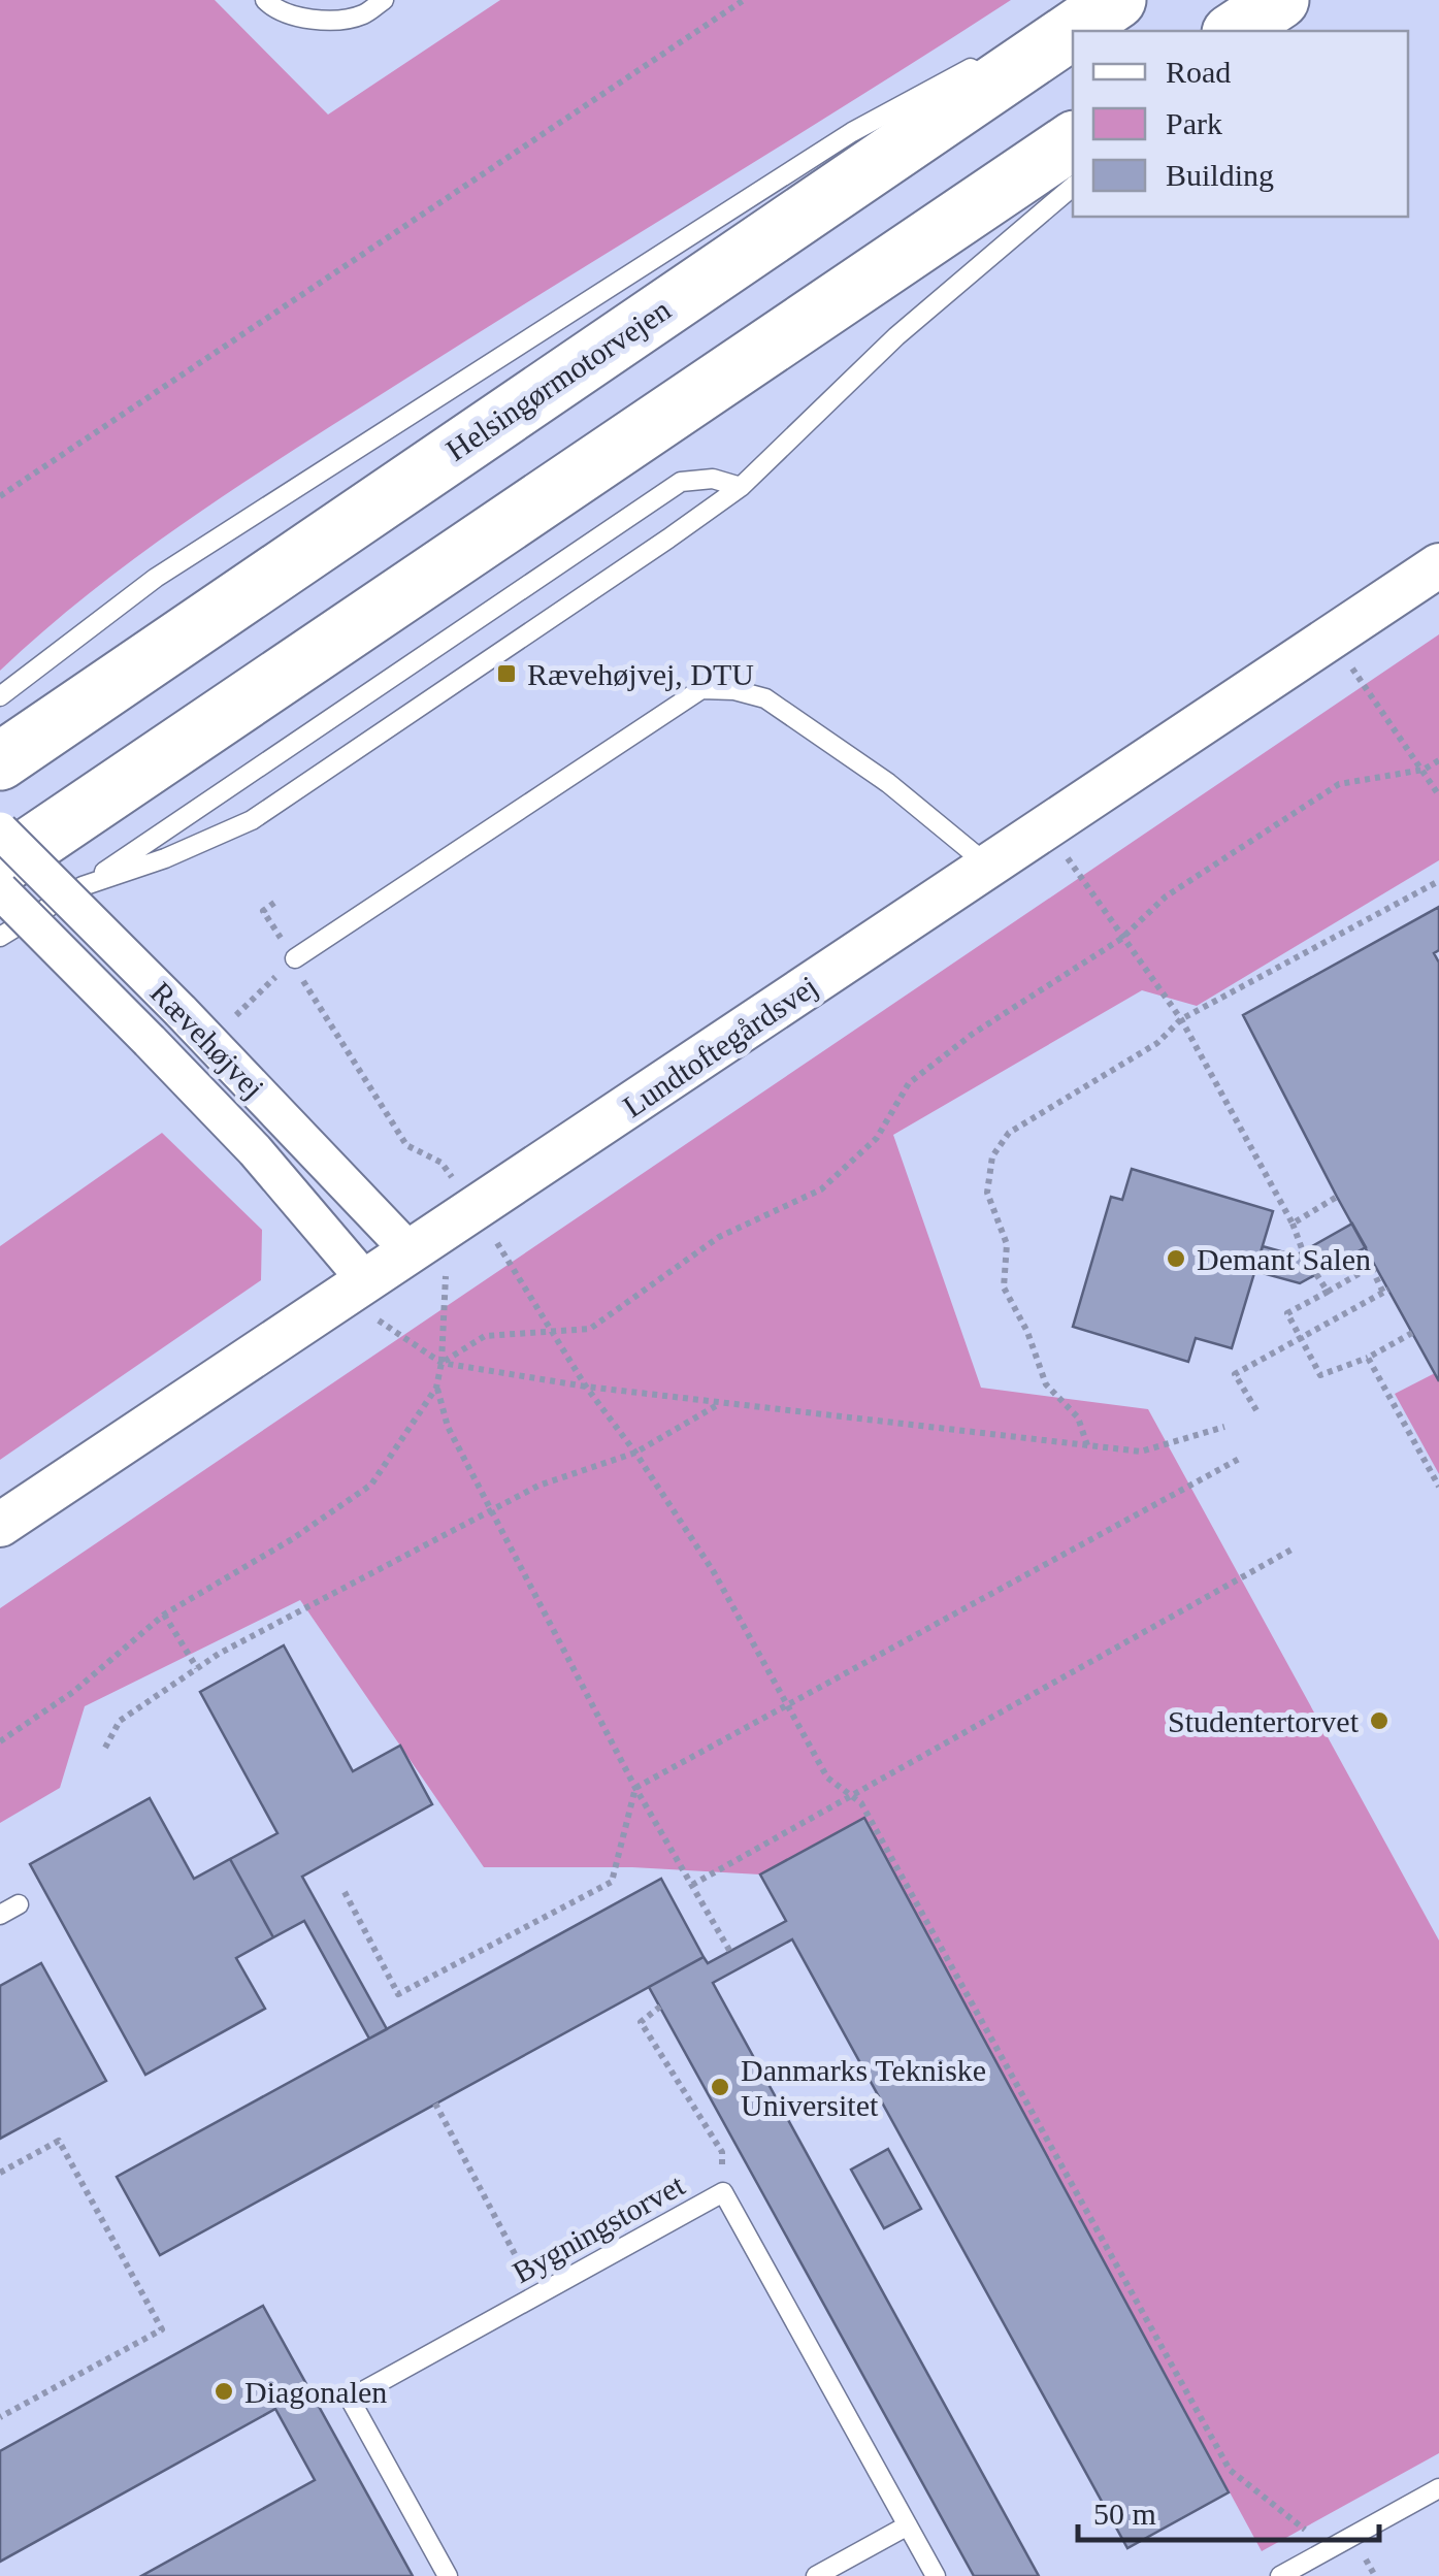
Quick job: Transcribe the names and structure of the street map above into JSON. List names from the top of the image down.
{
  "streets": {
    "highway": ["Helsingørmotorvejen"],
    "street": ["Rævehøjvej", "Lundtoftegårdsvej"],
    "lane": ["Bygningstorvet"]
  },
  "crossings": [
    ["Rævehøjvej", "Lundtoftegårdsvej"]
  ],
  "places": {
    "transit": ["Rævehøjvej, DTU"],
    "other": [
      "Demant Salen",
      "Studentertorvet",
      "Danmarks Tekniske Universitet",
      "Diagonalen"
    ]
  },
  "legend": ["Road", "Park", "Building"],
  "scale_bar": "50 m"
}
